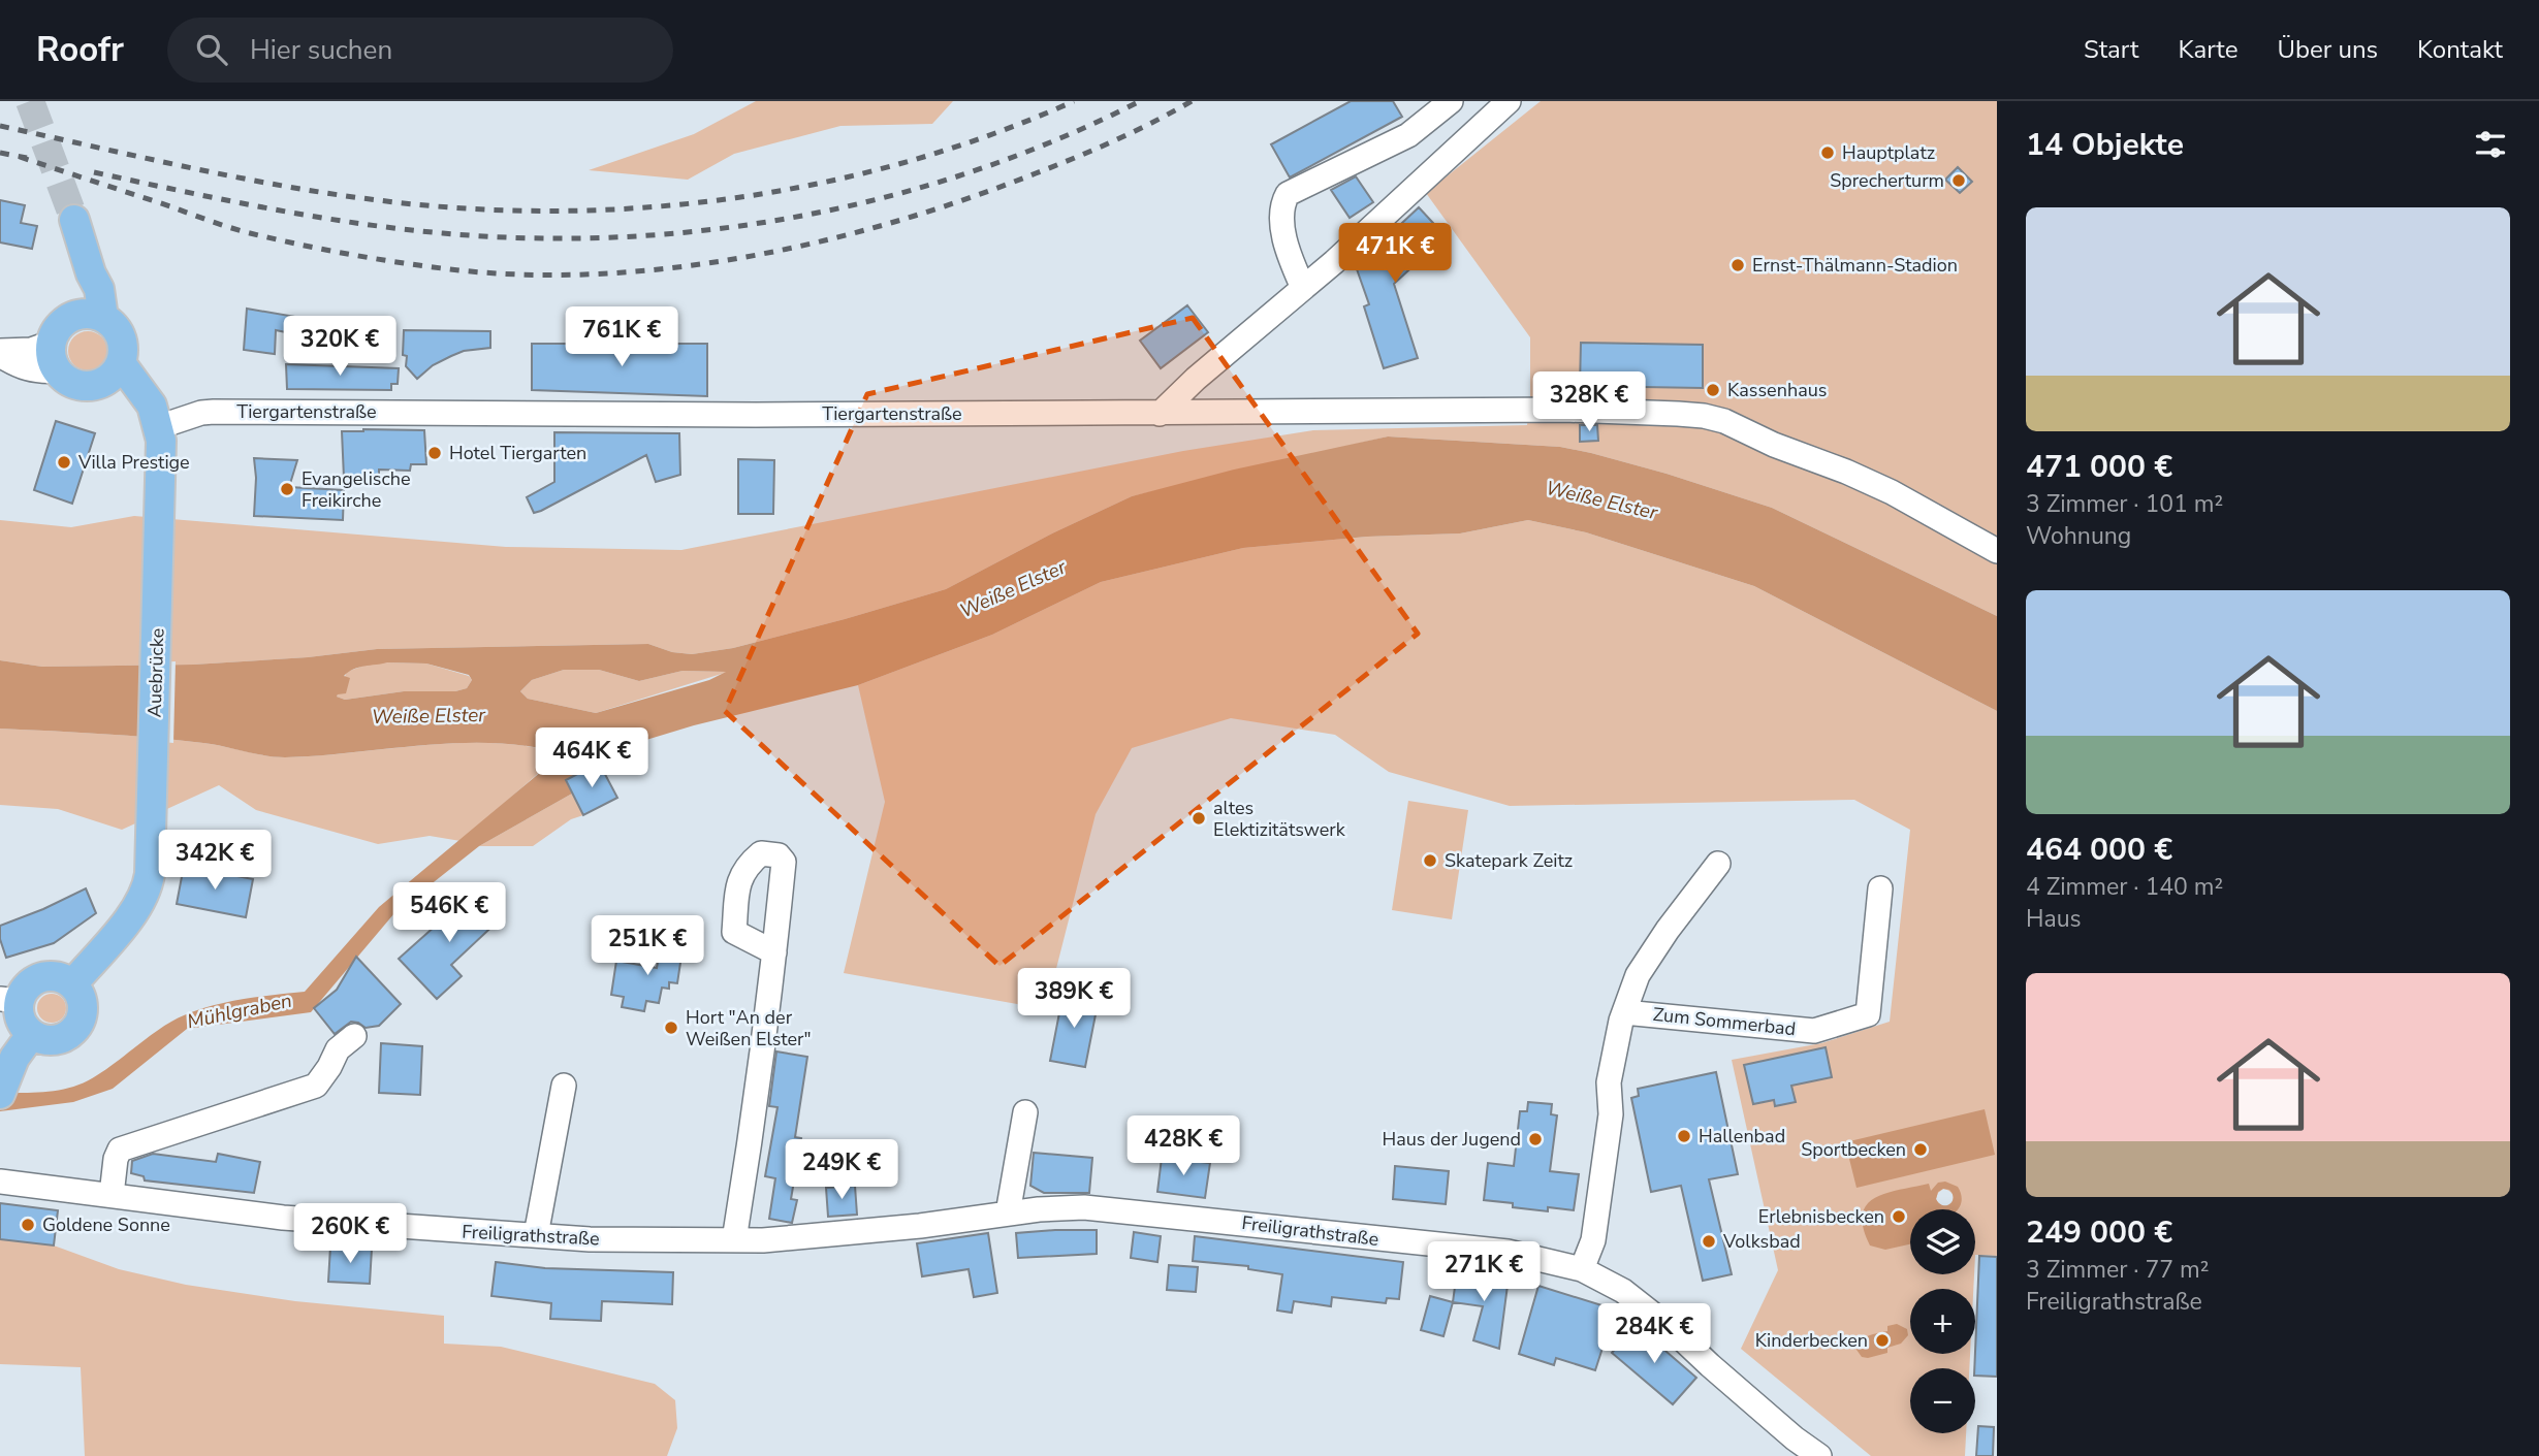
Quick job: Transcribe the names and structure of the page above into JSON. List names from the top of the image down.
{
  "streets": {
    "main road": ["Auebrücke"],
    "street": ["Tiergartenstraße", "Zum Sommerbad", "Freiligrathstraße"]
  },
  "crossings": [
    ["Tiergartenstraße", "Auebrücke"],
    ["Zum Sommerbad", "Freiligrathstraße"]
  ],
  "water": ["Weiße Elster", "Mühlgraben"],
  "places": [
    "Hauptplatz",
    "Sprecherturm",
    "Ernst-Thälmann-Stadion",
    "Kassenhaus",
    "Hotel Tiergarten",
    "Villa Prestige",
    "Evangelische Freikirche",
    "altes Elektizitätswerk",
    "Skatepark Zeitz",
    "Hort \"An der Weißen Elster\"",
    "Hallenbad",
    "Haus der Jugend",
    "Sportbecken",
    "Erlebnisbecken",
    "Goldene Sonne",
    "Volksbad",
    "Kinderbecken"
  ],
  "page": {
    "header": "Roofr",
    "search": "Hier suchen",
    "nav": [
      "Start",
      "Karte",
      "Über uns",
      "Kontakt"
    ],
    "heading": "14 Objekte",
    "list": [
      {
        "name": "471 000 €",
        "note": "3 Zimmer · 101 m² · Wohnung"
      },
      {
        "name": "464 000 €",
        "note": "4 Zimmer · 140 m² · Haus"
      },
      {
        "name": "249 000 €",
        "note": "3 Zimmer · 77 m² · Freiligrathstraße"
      }
    ],
    "price": [
      "471K €",
      "761K €",
      "320K €",
      "328K €",
      "464K €",
      "342K €",
      "546K €",
      "251K €",
      "389K €",
      "428K €",
      "249K €",
      "260K €",
      "271K €",
      "284K €"
    ],
    "map_buttons": ["+", "−"]
  }
}
